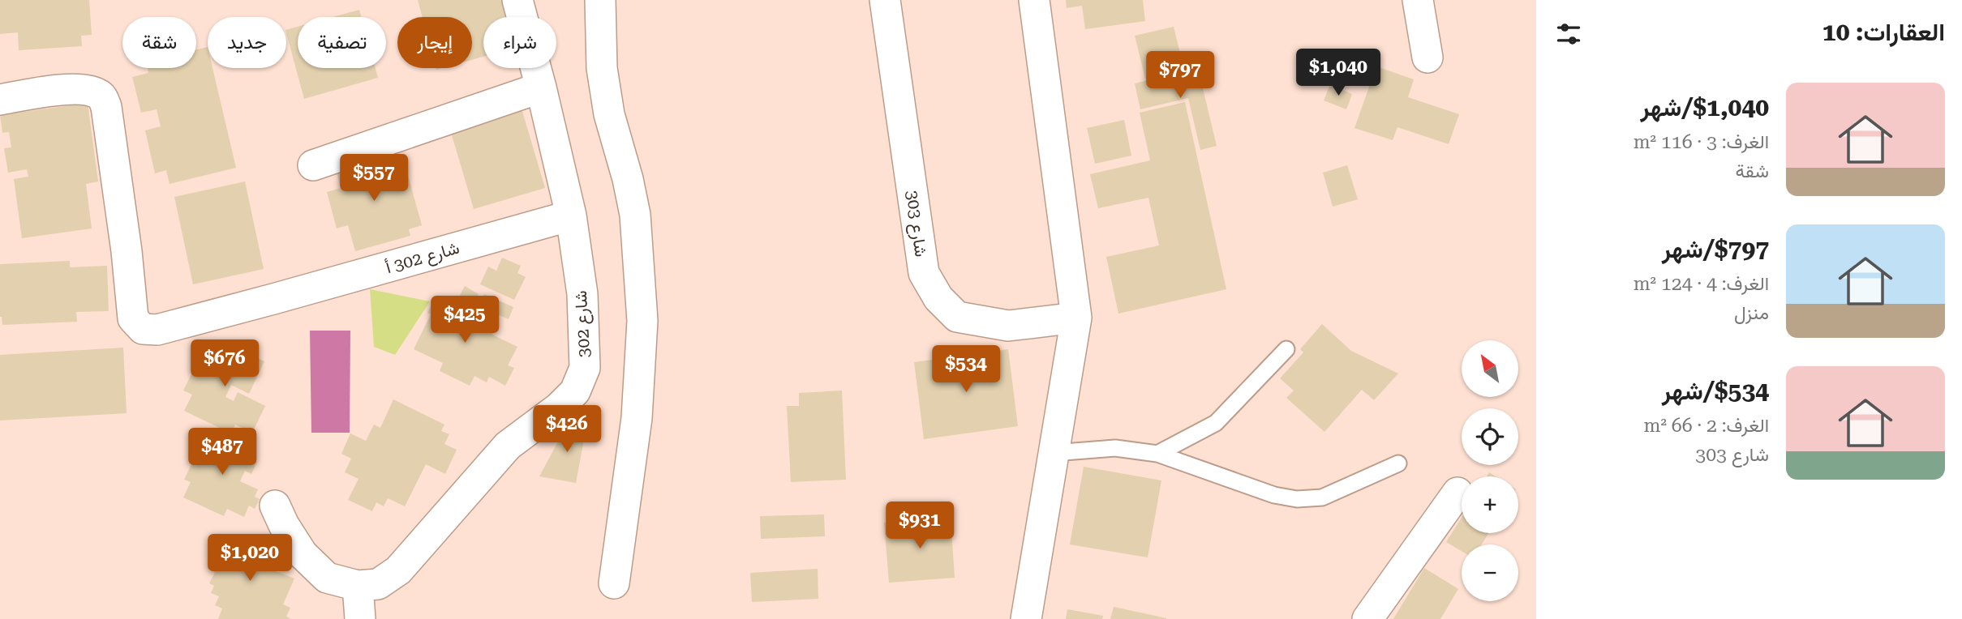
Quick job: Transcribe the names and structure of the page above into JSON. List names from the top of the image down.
{
  "streets": {
    "street": ["شارع 303", "شارع 302 أ", "شارع 302"]
  },
  "crossings": [
    ["شارع 302 أ", "شارع 302"]
  ],
  "north": "top left",
  "page": {
    "heading": "العقارات: 10",
    "chip": [
      "شراء",
      "إيجار",
      "تصفية",
      "جديد",
      "شقة"
    ],
    "price": [
      "$1,040",
      "$797",
      "$557",
      "$425",
      "$676",
      "$534",
      "$426",
      "$487",
      "$931",
      "$1,020"
    ],
    "list": [
      {
        "name": "$1,040/شهر",
        "note": "الغرف: 3 · 116 m² · شقة"
      },
      {
        "name": "$797/شهر",
        "note": "الغرف: 4 · 124 m² · منزل"
      },
      {
        "name": "$534/شهر",
        "note": "الغرف: 2 · 66 m² · شارع 303"
      }
    ],
    "map_buttons": ["+", "−"]
  }
}
